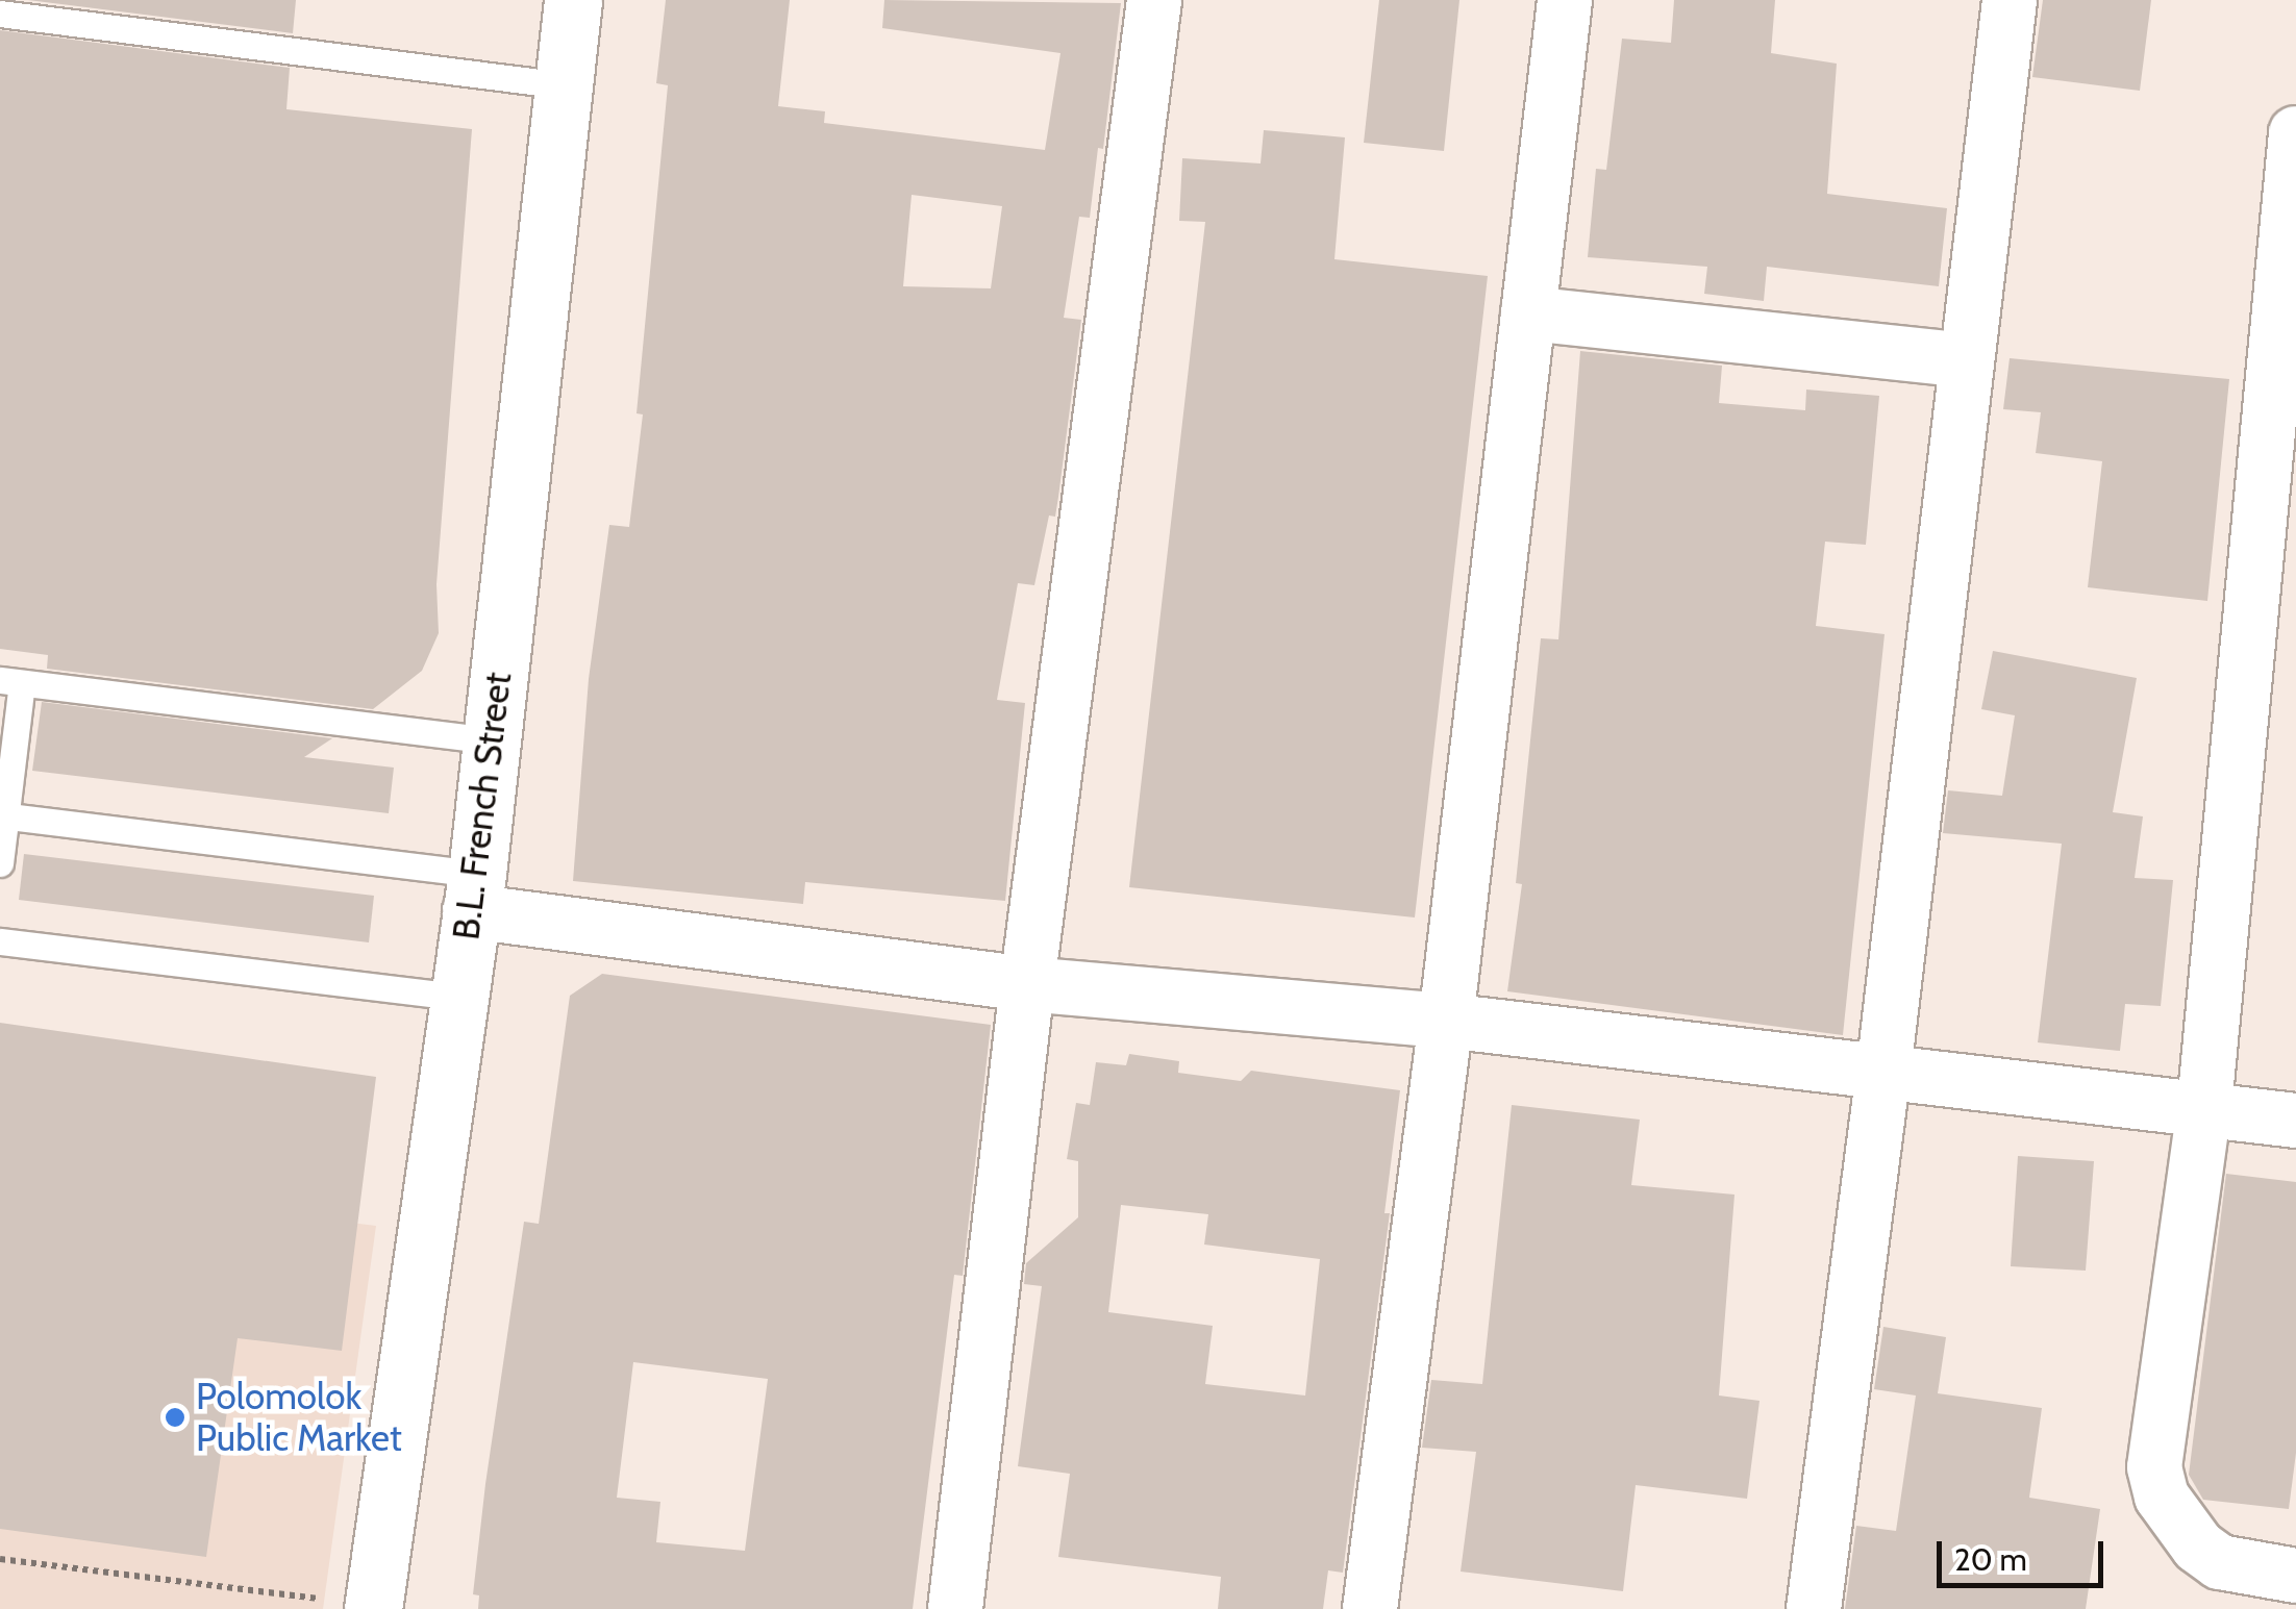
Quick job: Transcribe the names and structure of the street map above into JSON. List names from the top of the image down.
{
  "streets": {
    "street": ["B.L. French Street"]
  },
  "places": ["Polomolok Public Market"],
  "scale_bar": "20 m"
}
